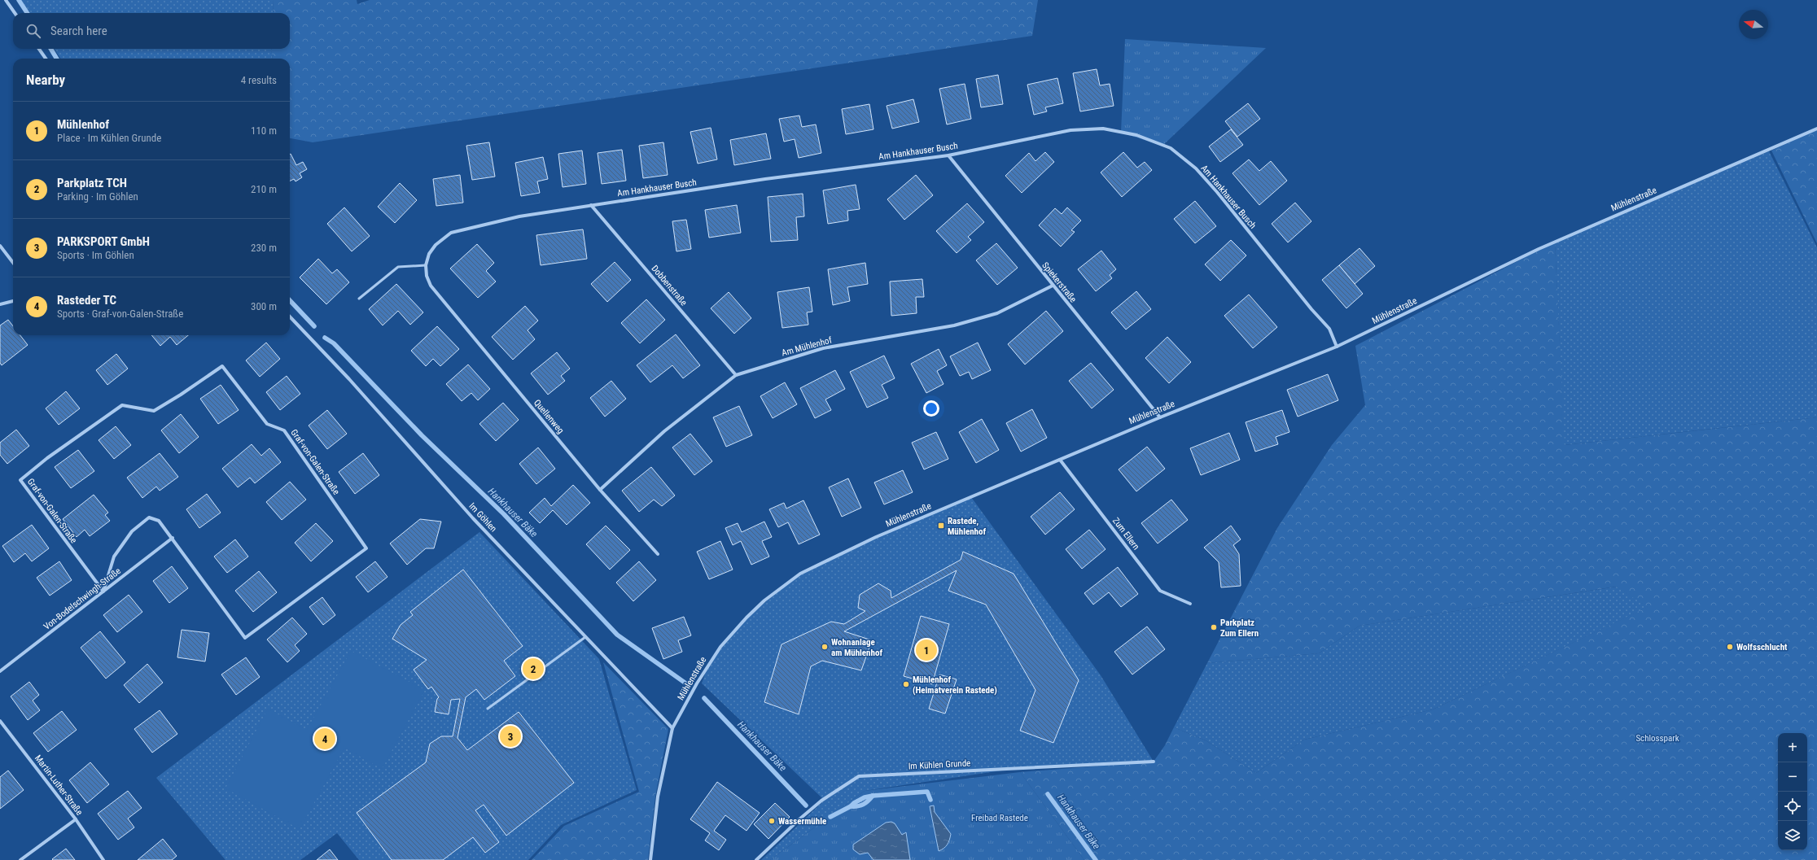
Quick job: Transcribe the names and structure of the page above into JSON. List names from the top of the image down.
{
  "streets": {
    "street": [
      "Am Hankhauser Busch",
      "Mühlenstraße",
      "Spiekerstraße",
      "Dobbenstraße",
      "Am Mühlenhof",
      "Quellenweg",
      "Graf-von-Galen-Straße",
      "Im Göhlen",
      "Zum Ellern",
      "Von-Bodelschwingh-Straße",
      "Im Kühlen Grunde",
      "Martin-Luther-Straße"
    ]
  },
  "crossings": [
    ["Am Hankhauser Busch", "Mühlenstraße"],
    ["Am Hankhauser Busch", "Spiekerstraße"],
    ["Am Hankhauser Busch", "Dobbenstraße"],
    ["Am Hankhauser Busch", "Quellenweg"],
    ["Mühlenstraße", "Spiekerstraße"],
    ["Mühlenstraße", "Im Göhlen"],
    ["Mühlenstraße", "Zum Ellern"],
    ["Spiekerstraße", "Am Mühlenhof"],
    ["Dobbenstraße", "Am Mühlenhof"],
    ["Am Mühlenhof", "Quellenweg"],
    ["Graf-von-Galen-Straße", "Von-Bodelschwingh-Straße"]
  ],
  "water": ["Hankhauser Bäke"],
  "parks": ["Schlosspark", "Freibad Rastede"],
  "places": {
    "transit": ["Rastede, Mühlenhof"],
    "other": [
      "Parkplatz Zum Ellern",
      "Wohnanlage am Mühlenhof",
      "Wolfsschlucht",
      "Mühlenhof (Heimatverein Rastede)",
      "Wassermühle"
    ]
  },
  "north": "left",
  "page": {
    "search": "Search here",
    "heading": ["Nearby", "4 results"],
    "list": [
      {
        "mark": "1",
        "name": "Mühlenhof",
        "note": "Place · Im Kühlen Grunde",
        "value": "110 m"
      },
      {
        "mark": "2",
        "name": "Parkplatz TCH",
        "note": "Parking · Im Göhlen",
        "value": "210 m"
      },
      {
        "mark": "3",
        "name": "PARKSPORT GmbH",
        "note": "Sports · Im Göhlen",
        "value": "230 m"
      },
      {
        "mark": "4",
        "name": "Rasteder TC",
        "note": "Sports · Graf-von-Galen-Straße",
        "value": "300 m"
      }
    ],
    "pins": [
      "1",
      "2",
      "3",
      "4"
    ],
    "map_buttons": ["+", "−"]
  }
}
